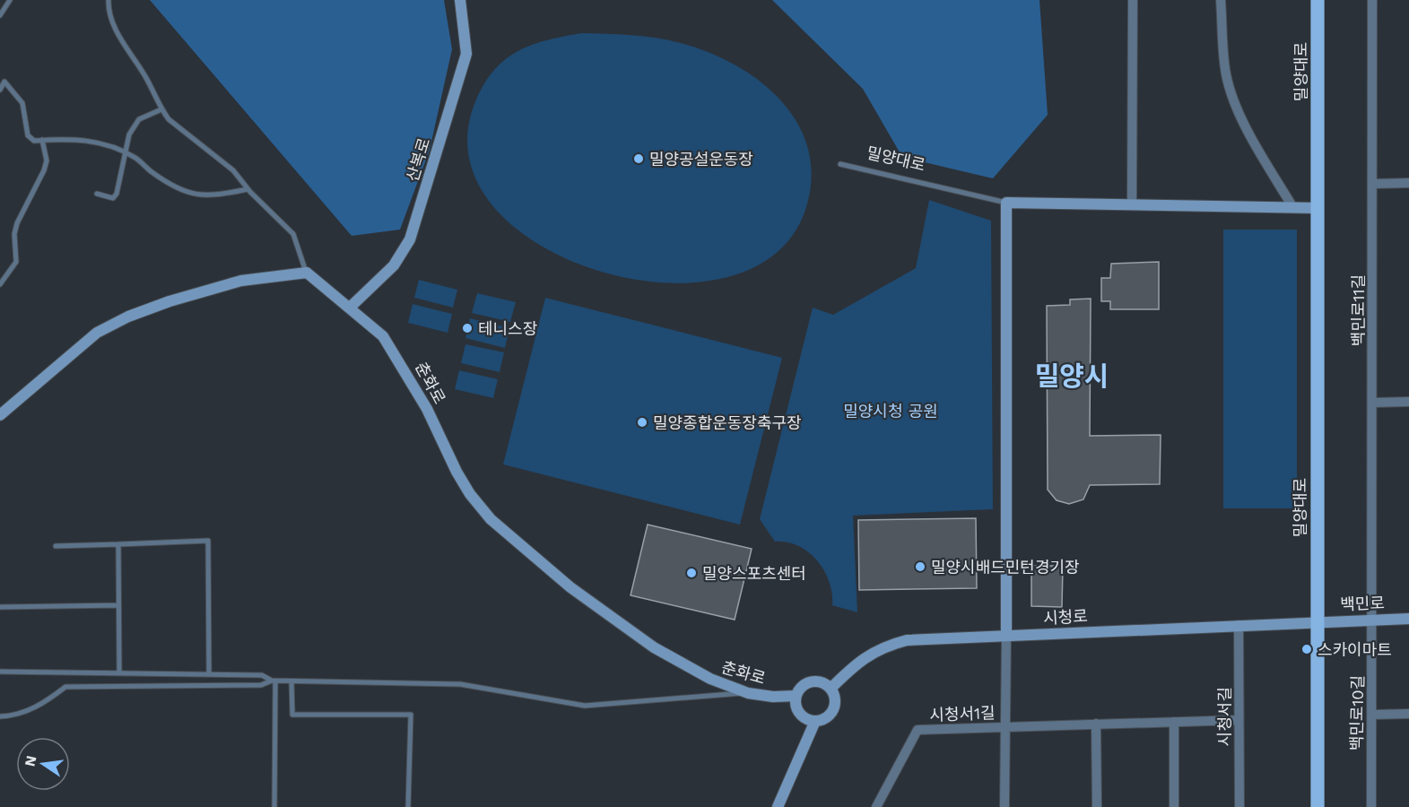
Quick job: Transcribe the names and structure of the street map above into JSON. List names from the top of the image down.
{
  "streets": {
    "main road": ["밀양대로"],
    "street": [
      "산복로",
      "백민로11길",
      "춘화로",
      "백민로",
      "시청로",
      "백민로10길",
      "시청서1길",
      "시청서길"
    ]
  },
  "crossings": [
    ["밀양대로", "백민로"],
    ["밀양대로", "시청로"],
    ["산복로", "춘화로"],
    ["백민로11길", "백민로"],
    ["백민로11길", "백민로10길"],
    ["춘화로", "시청로"],
    ["백민로", "시청로"],
    ["백민로", "백민로10길"],
    ["시청로", "시청서길"],
    ["시청서1길", "시청서길"]
  ],
  "districts": ["밀양시"],
  "parks": ["밀양시청 공원"],
  "places": [
    "밀양공설운동장",
    "테니스장",
    "밀양종합운동장축구장",
    "밀양시배드민턴경기장",
    "밀양스포츠센터",
    "스카이마트"
  ],
  "north": "left"
}
